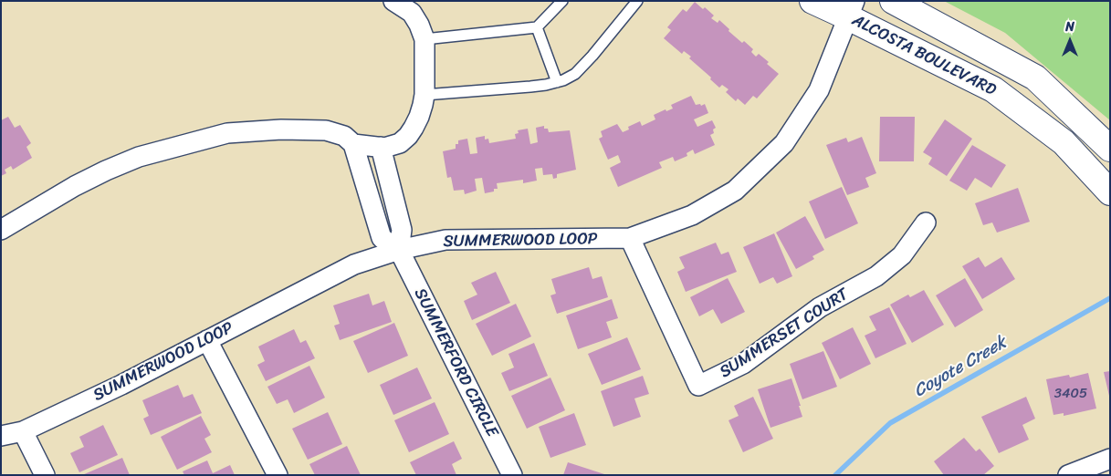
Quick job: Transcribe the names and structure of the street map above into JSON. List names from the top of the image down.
{
  "streets": {
    "main road": ["ALCOSTA BOULEVARD"],
    "street": ["SUMMERWOOD LOOP", "SUMMERSET COURT", "SUMMERFORD CIRCLE"]
  },
  "crossings": [
    ["ALCOSTA BOULEVARD", "SUMMERWOOD LOOP"],
    ["SUMMERWOOD LOOP", "SUMMERSET COURT"],
    ["SUMMERWOOD LOOP", "SUMMERFORD CIRCLE"]
  ],
  "water": ["Coyote Creek"],
  "house_numbers": ["3405"],
  "north": "top"
}
